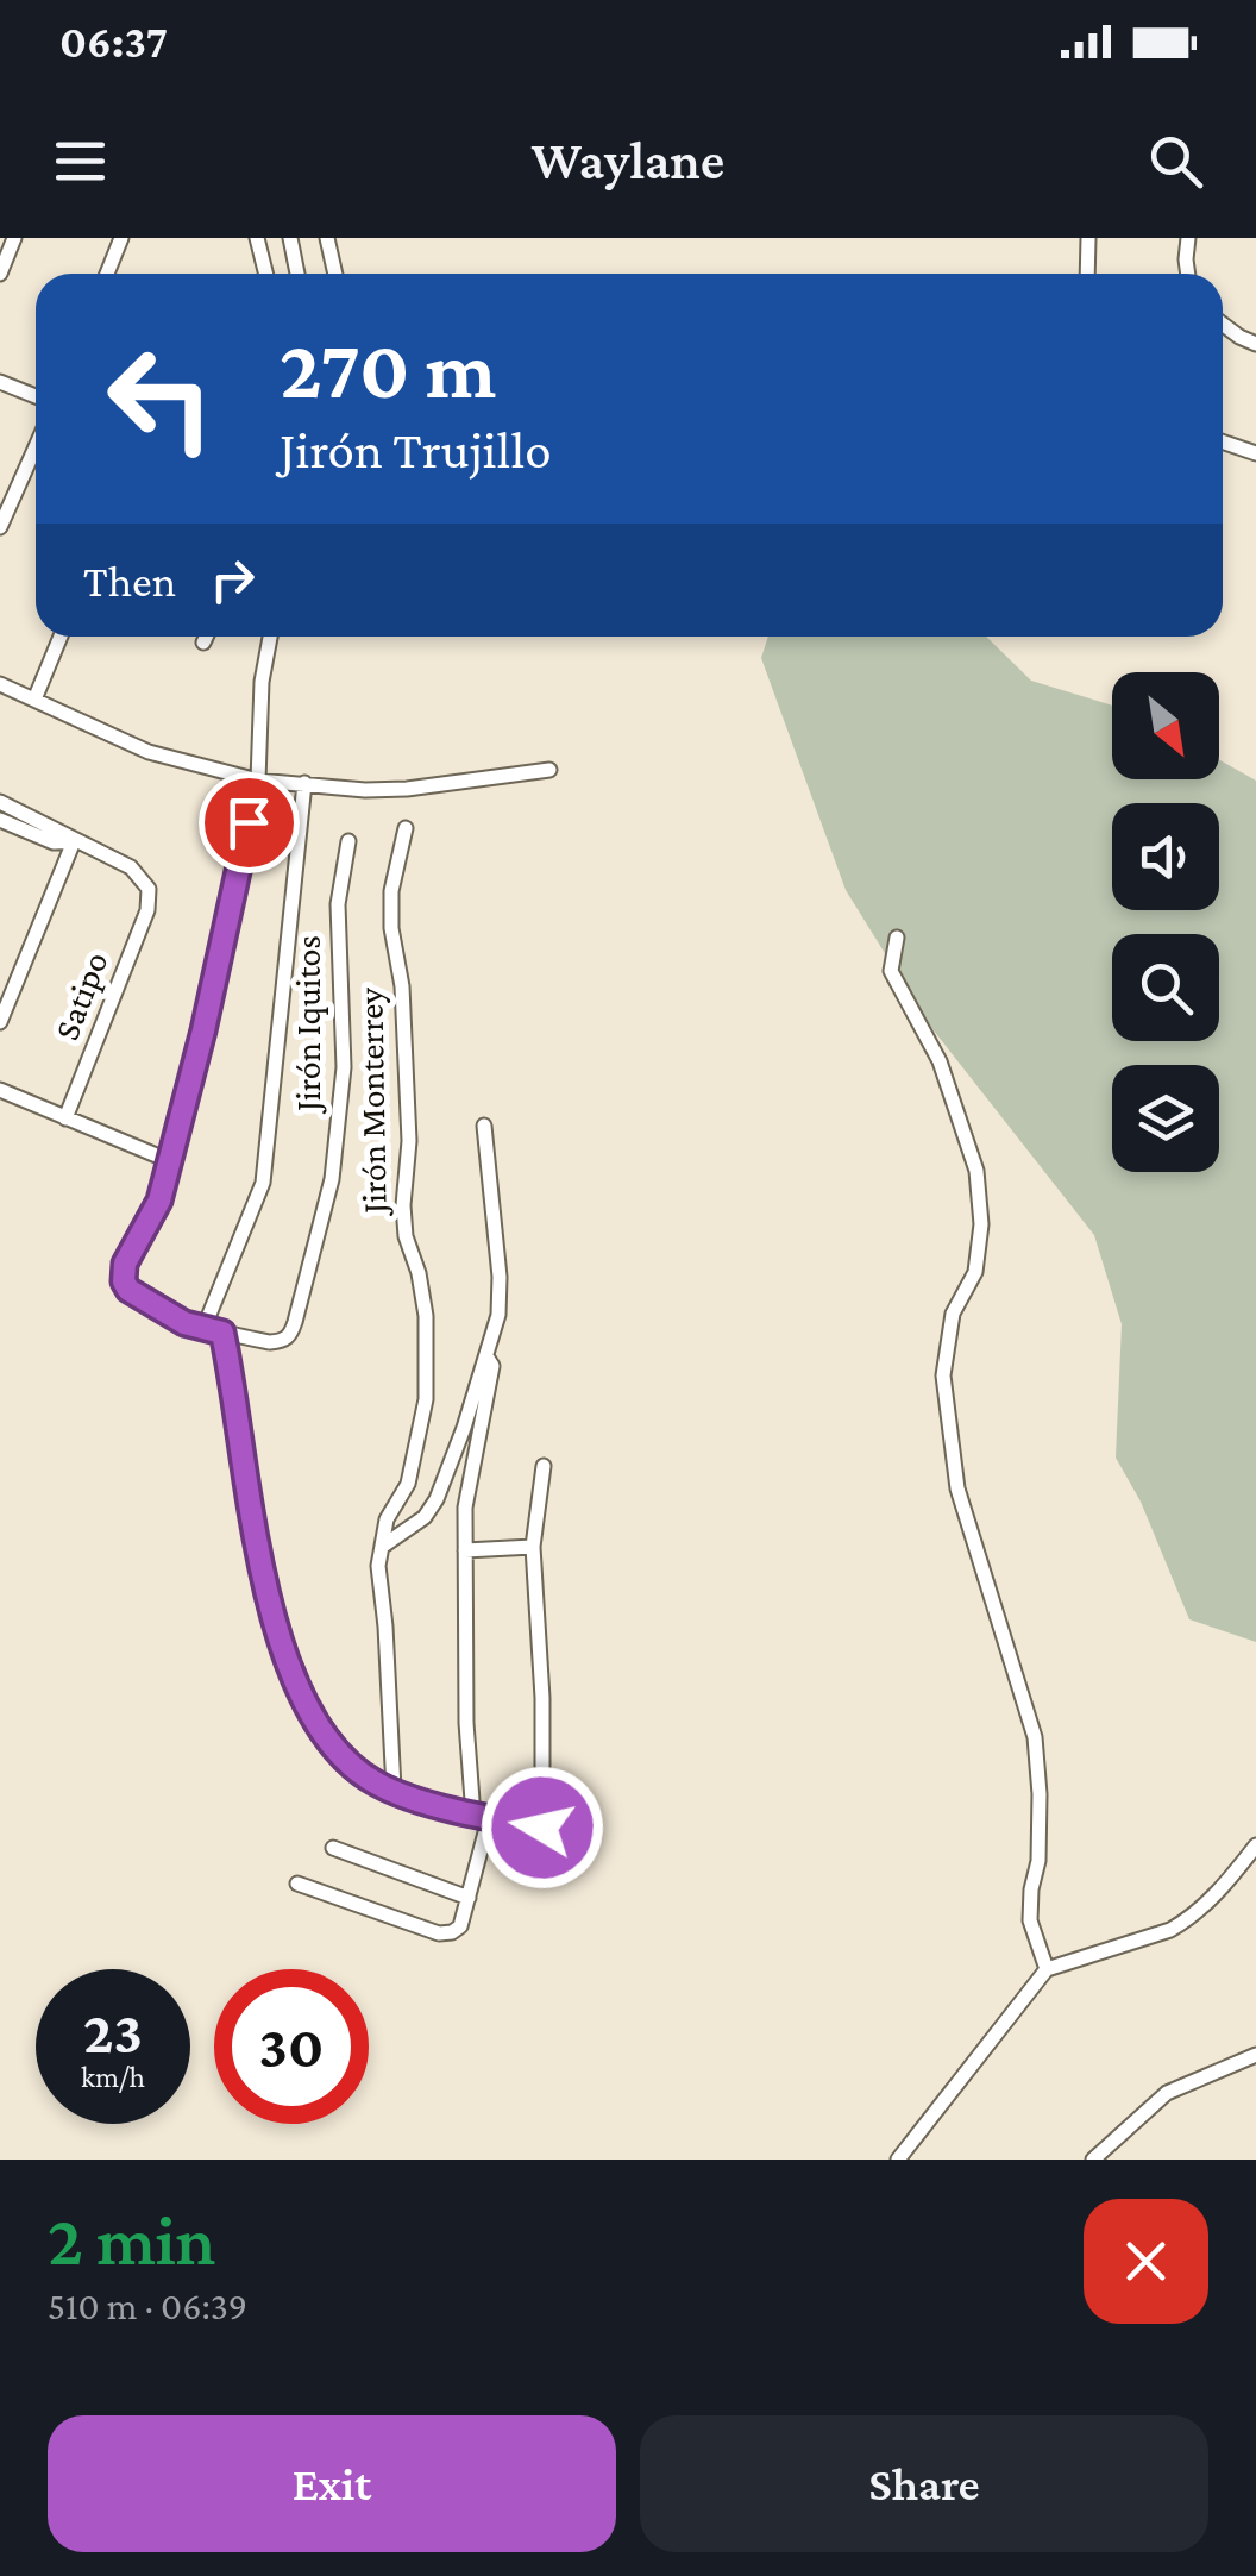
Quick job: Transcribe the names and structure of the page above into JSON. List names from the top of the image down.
{
  "streets": {
    "street": ["Satipo", "Jirón Iquitos", "Jirón Monterrey"]
  },
  "north": "bottom right",
  "page": {
    "status": "06:37",
    "header": "Waylane",
    "turn": ["270 m", "Jirón Trujillo"],
    "then": "Then",
    "speed": "23 km/h",
    "limit": "30",
    "heading": ["2 min", "510 m · 06:39"],
    "buttons": ["Exit", "Share"]
  }
}
